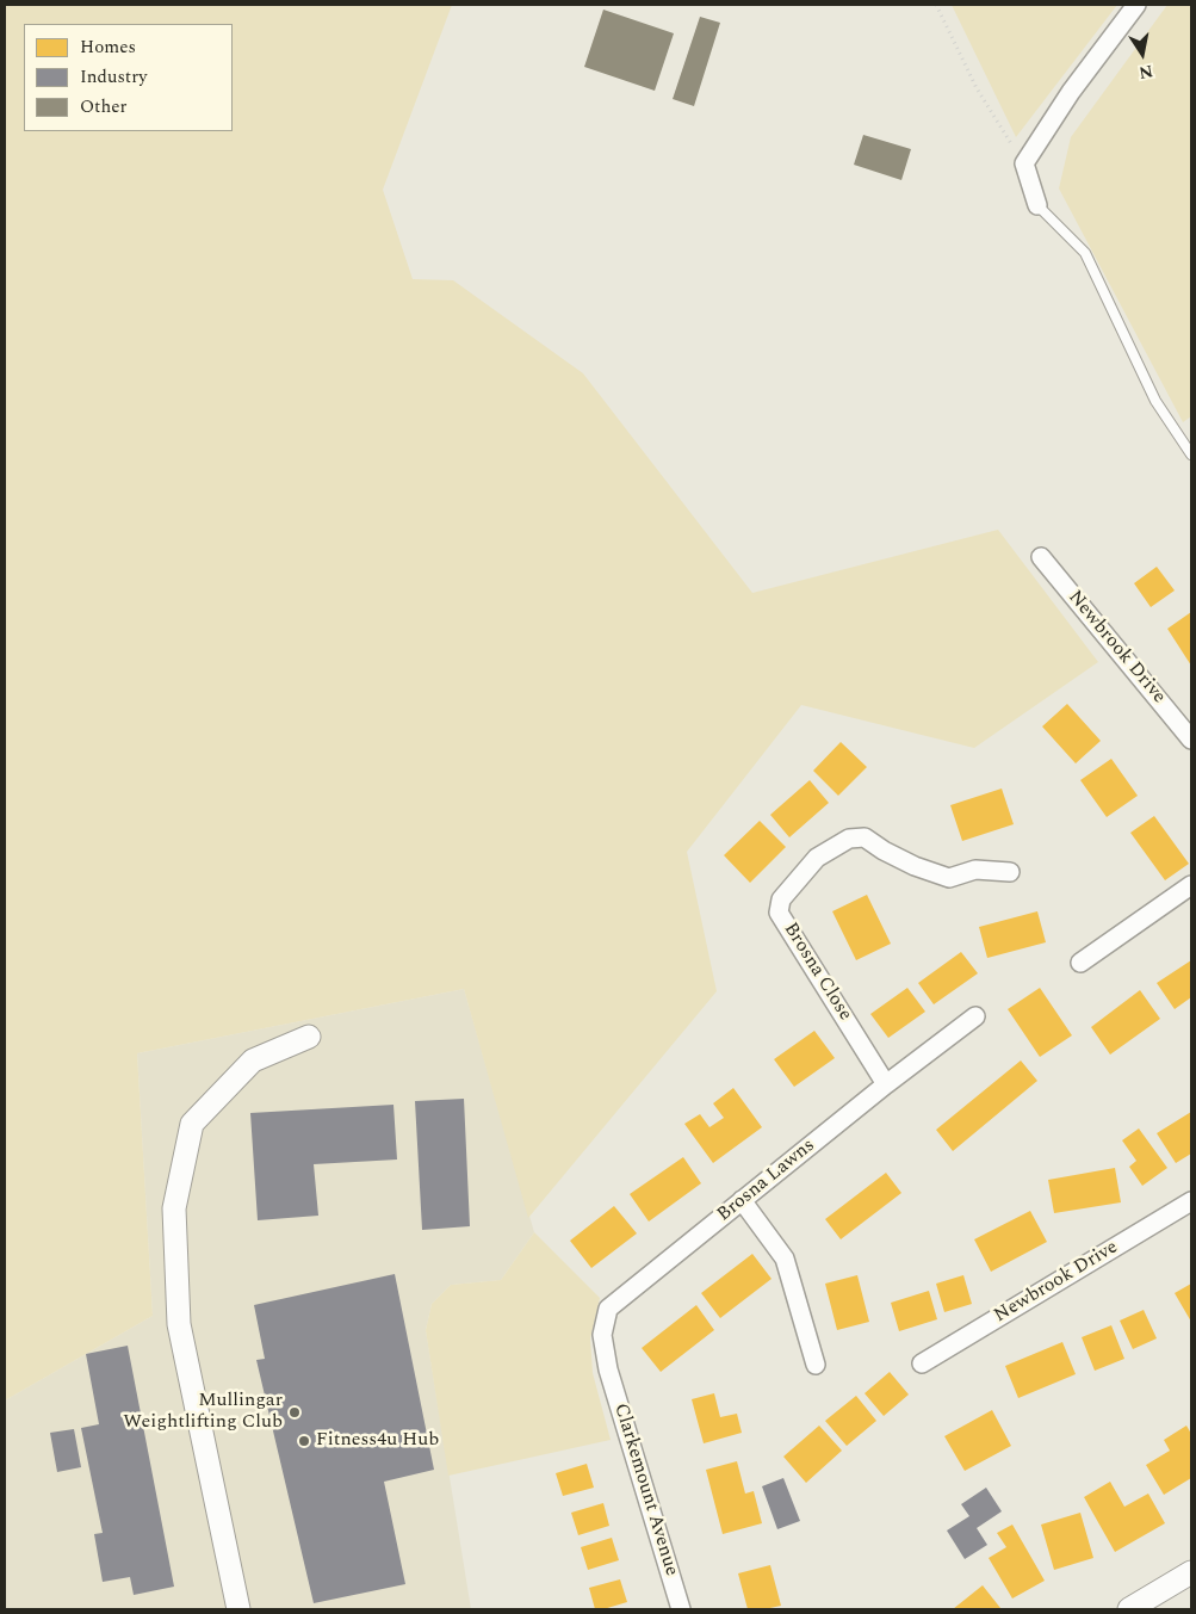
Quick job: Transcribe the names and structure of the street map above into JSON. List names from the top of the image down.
{
  "streets": {
    "street": [
      "Newbrook Drive",
      "Brosna Close",
      "Brosna Lawns",
      "Clarkemount Avenue"
    ]
  },
  "crossings": [
    ["Brosna Close", "Brosna Lawns"],
    ["Brosna Lawns", "Clarkemount Avenue"]
  ],
  "places": ["Mullingar Weightlifting Club", "Fitness4u Hub"],
  "legend": ["Homes", "Industry", "Other"],
  "north": "bottom"
}
